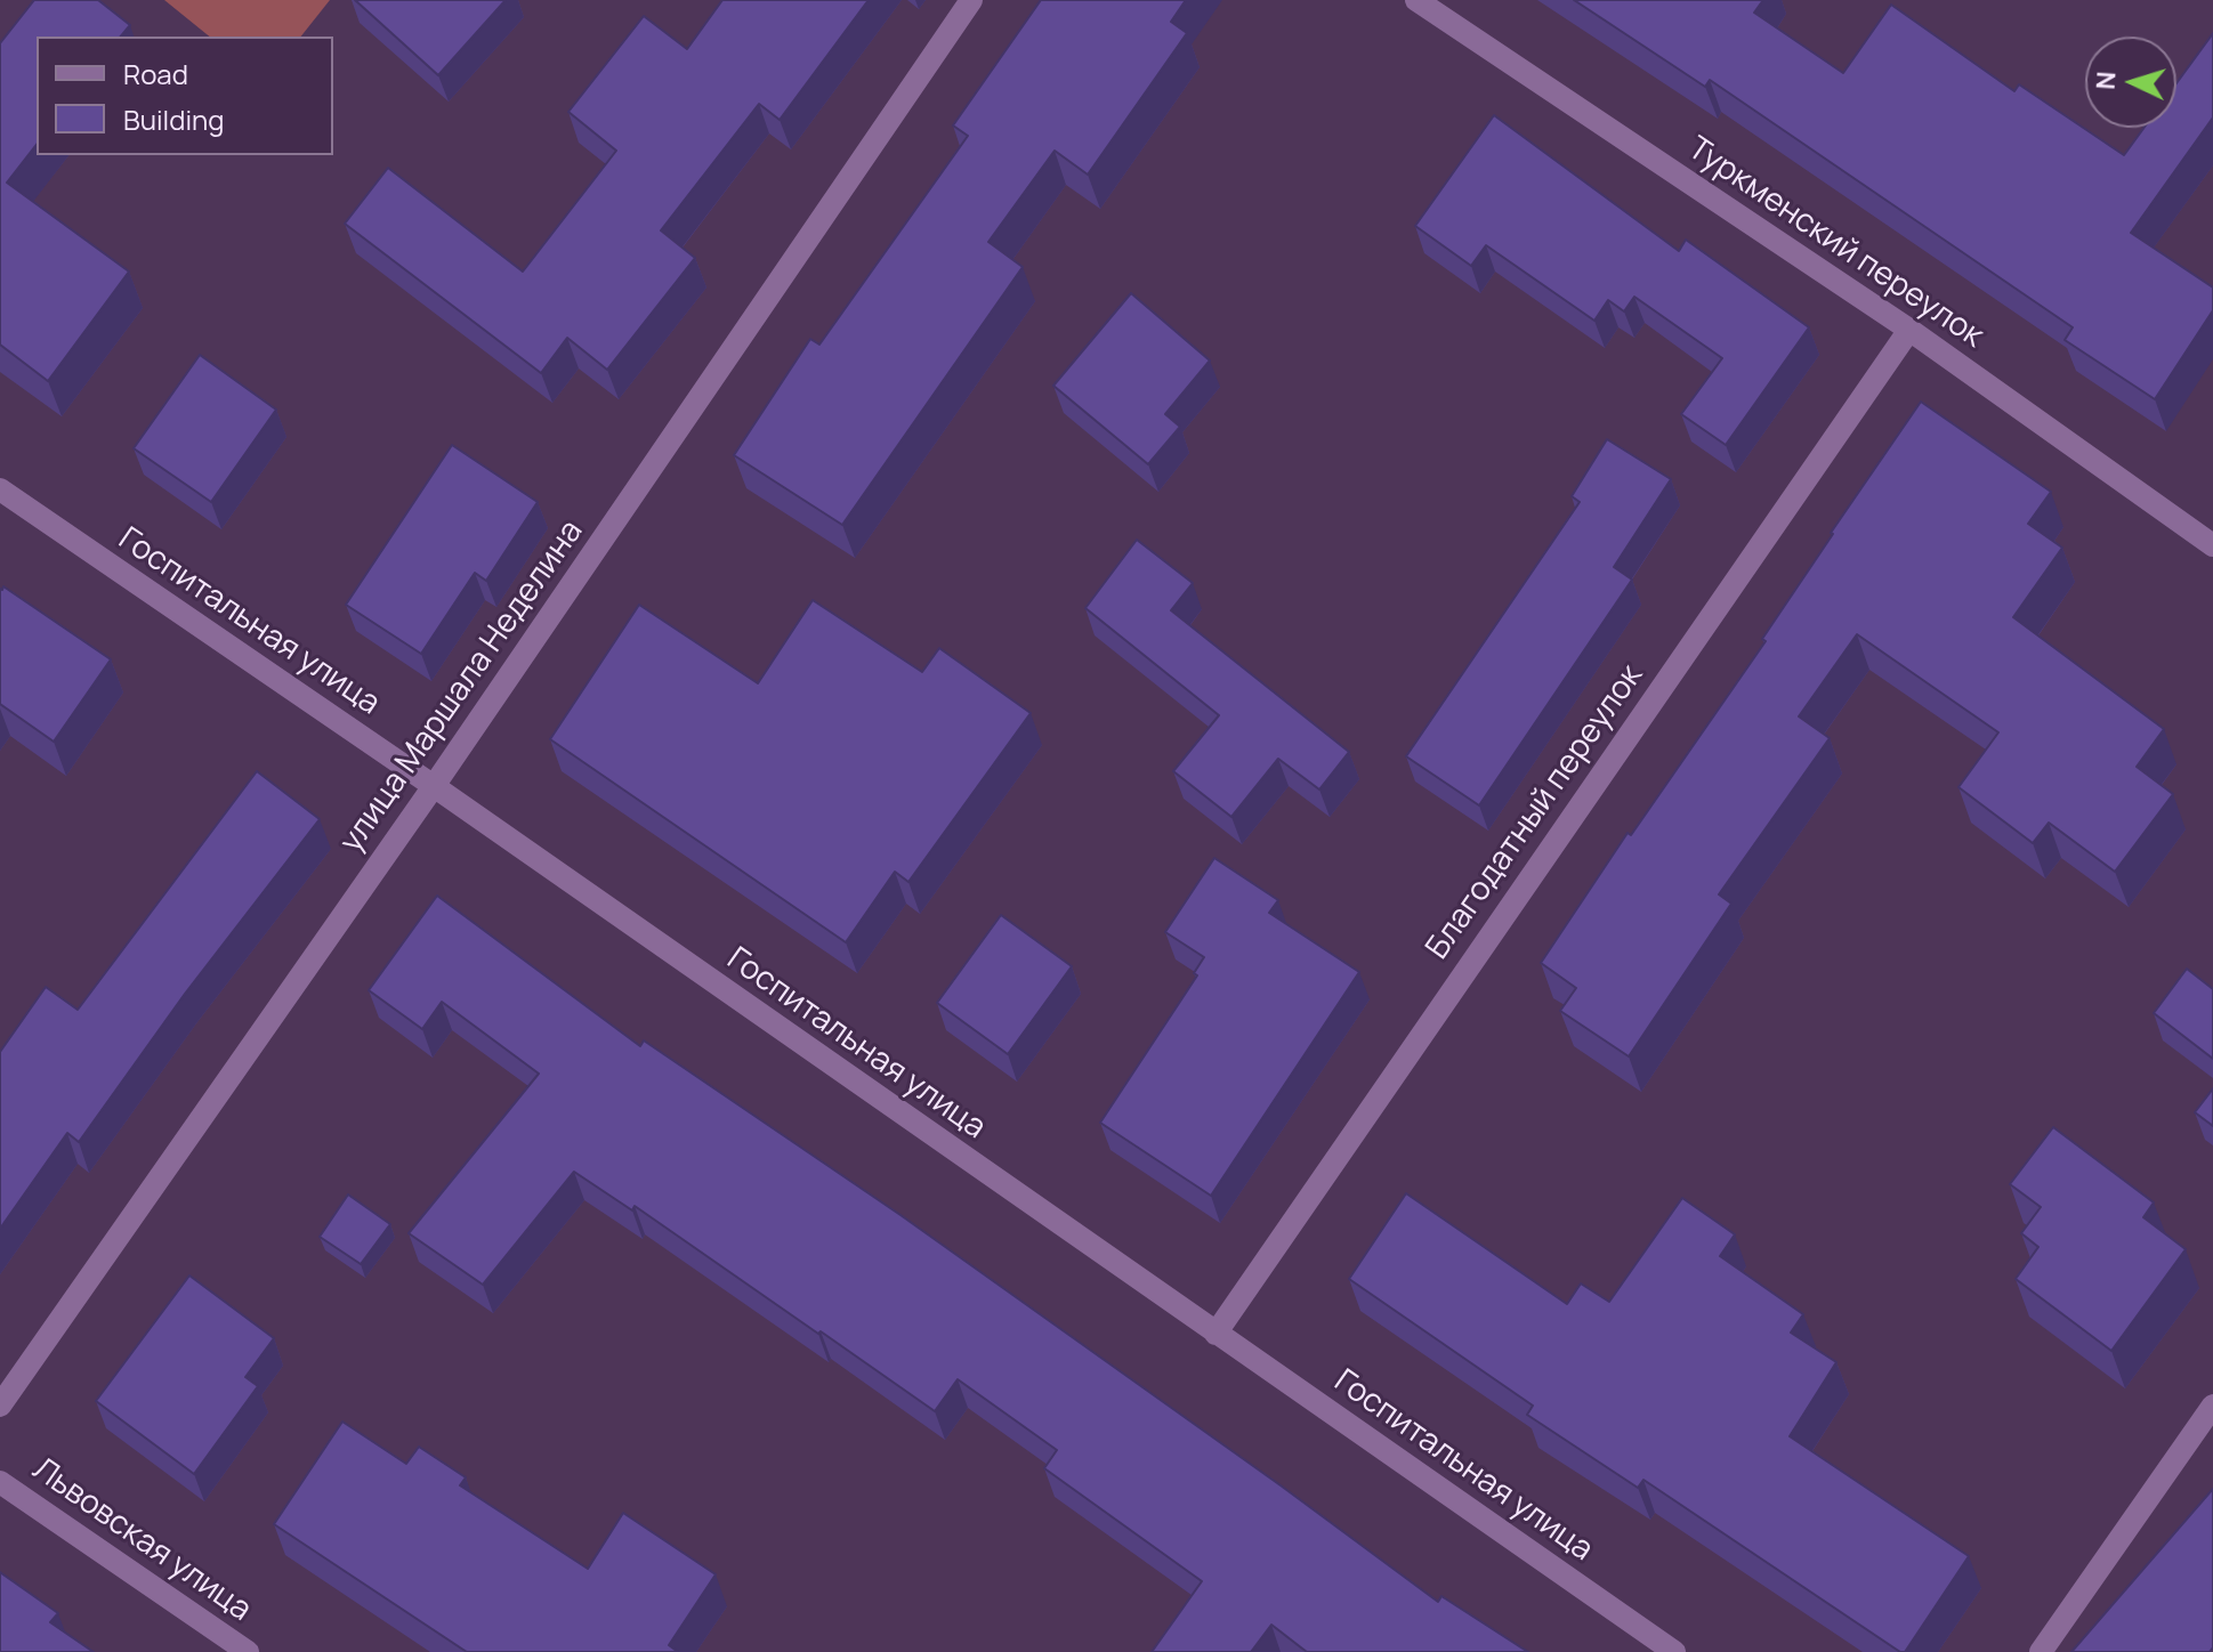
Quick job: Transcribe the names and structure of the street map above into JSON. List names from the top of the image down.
{
  "streets": {
    "street": [
      "Туркменский переулок",
      "Госпитальная улица",
      "улица Маршала Неделина",
      "Благодатный переулок",
      "Львовская улица"
    ]
  },
  "crossings": [
    ["Туркменский переулок", "Благодатный переулок"],
    ["Госпитальная улица", "улица Маршала Неделина"],
    ["Госпитальная улица", "Благодатный переулок"]
  ],
  "legend": ["Road", "Building"],
  "north": "left"
}
